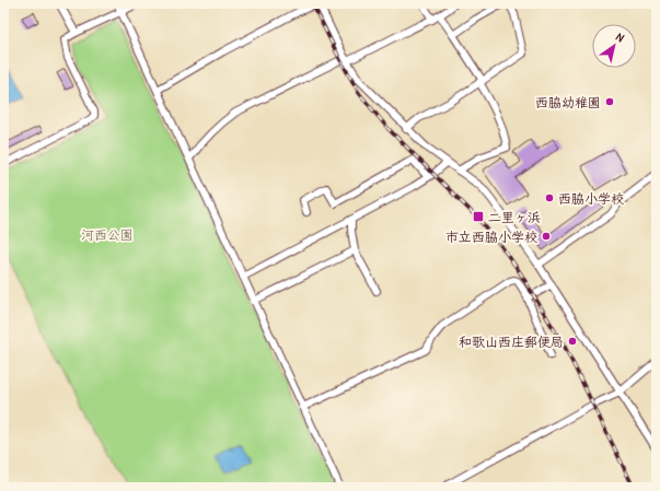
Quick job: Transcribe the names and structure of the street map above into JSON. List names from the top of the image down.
{
  "parks": ["河西公園"],
  "places": {
    "other": [
      "西脇幼稚園",
      "西脇小学校",
      "市立西脇小学校",
      "和歌山西庄郵便局"
    ],
    "transit": ["二里ヶ浜"]
  },
  "north": "top right"
}
